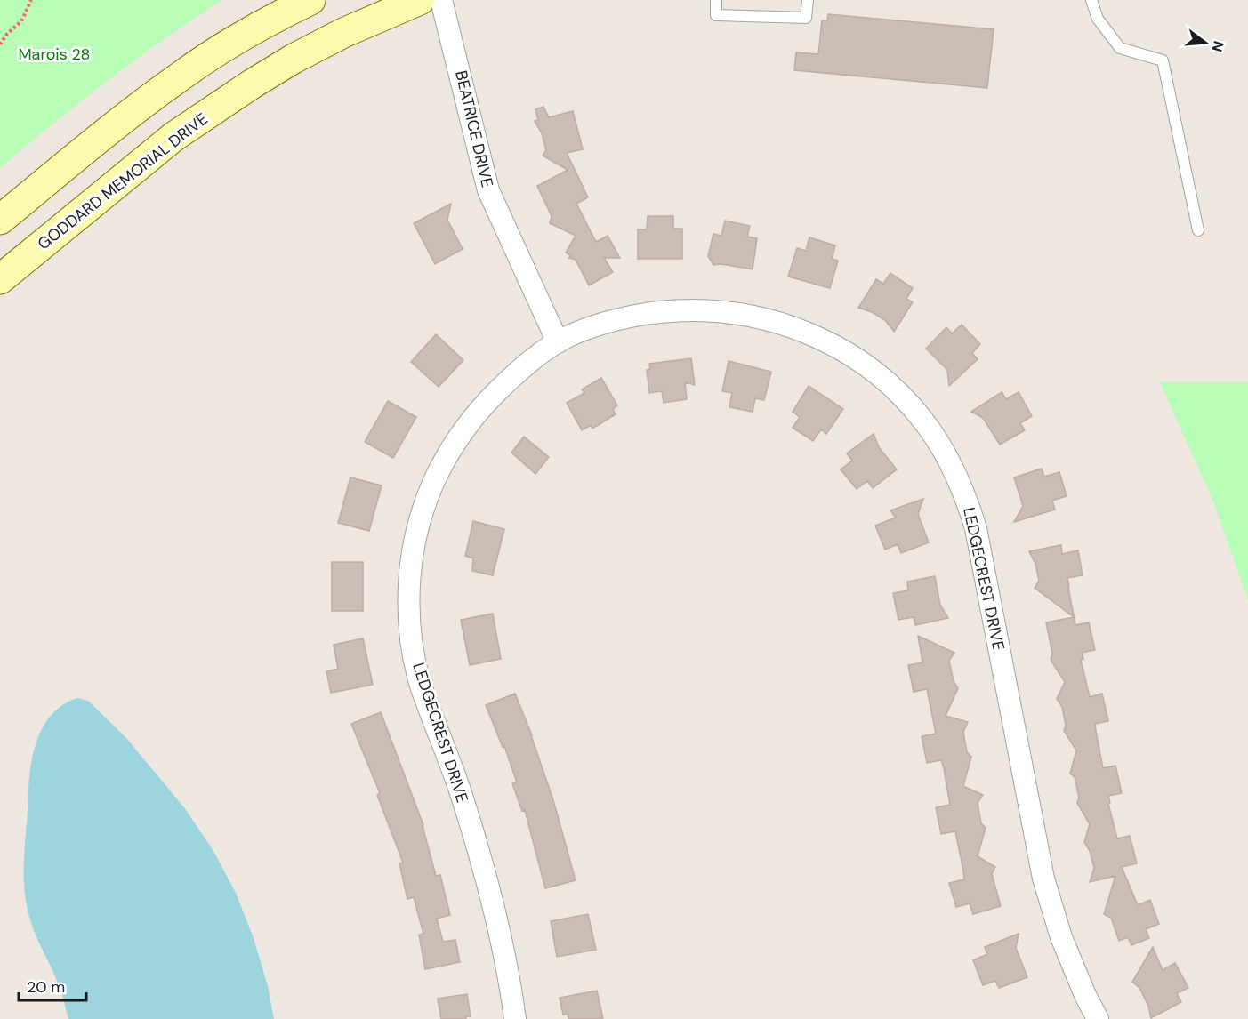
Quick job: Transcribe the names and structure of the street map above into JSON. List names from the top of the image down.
{
  "streets": {
    "main road": ["GODDARD MEMORIAL DRIVE"],
    "street": ["BEATRICE DRIVE", "LEDGECREST DRIVE"]
  },
  "crossings": [
    ["BEATRICE DRIVE", "LEDGECREST DRIVE"]
  ],
  "parks": ["Marois 28"],
  "scale_bar": "20 m",
  "north": "right"
}
